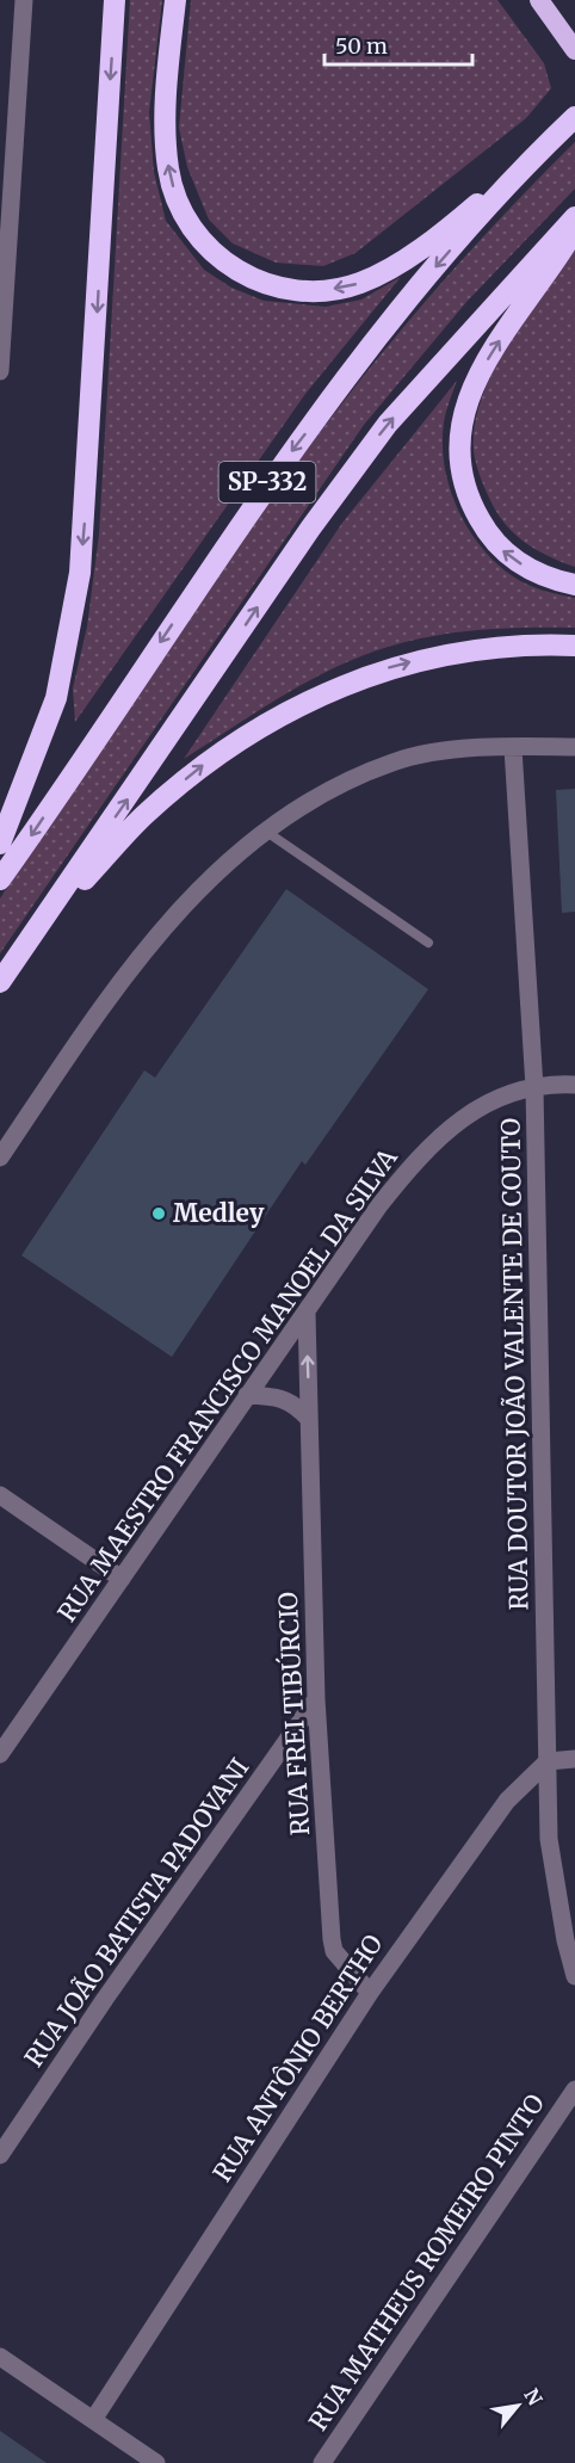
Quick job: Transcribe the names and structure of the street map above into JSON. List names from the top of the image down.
{
  "streets": {
    "highway": ["SP-332"],
    "street": [
      "RUA DOUTOR JOÃO VALENTE DE COUTO",
      "RUA MAESTRO FRANCISCO MANOEL DA SILVA",
      "RUA FREI TIBÚRCIO",
      "RUA JOÃO BATISTA PADOVANI",
      "RUA ANTÔNIO BERTHO",
      "RUA MATHEUS ROMEIRO PINTO"
    ]
  },
  "crossings": [
    ["RUA DOUTOR JOÃO VALENTE DE COUTO", "RUA MAESTRO FRANCISCO MANOEL DA SILVA"],
    ["RUA DOUTOR JOÃO VALENTE DE COUTO", "RUA ANTÔNIO BERTHO"],
    ["RUA MAESTRO FRANCISCO MANOEL DA SILVA", "RUA FREI TIBÚRCIO"],
    ["RUA FREI TIBÚRCIO", "RUA JOÃO BATISTA PADOVANI"],
    ["RUA FREI TIBÚRCIO", "RUA ANTÔNIO BERTHO"]
  ],
  "places": ["Medley"],
  "scale_bar": "50 m",
  "north": "top right"
}
